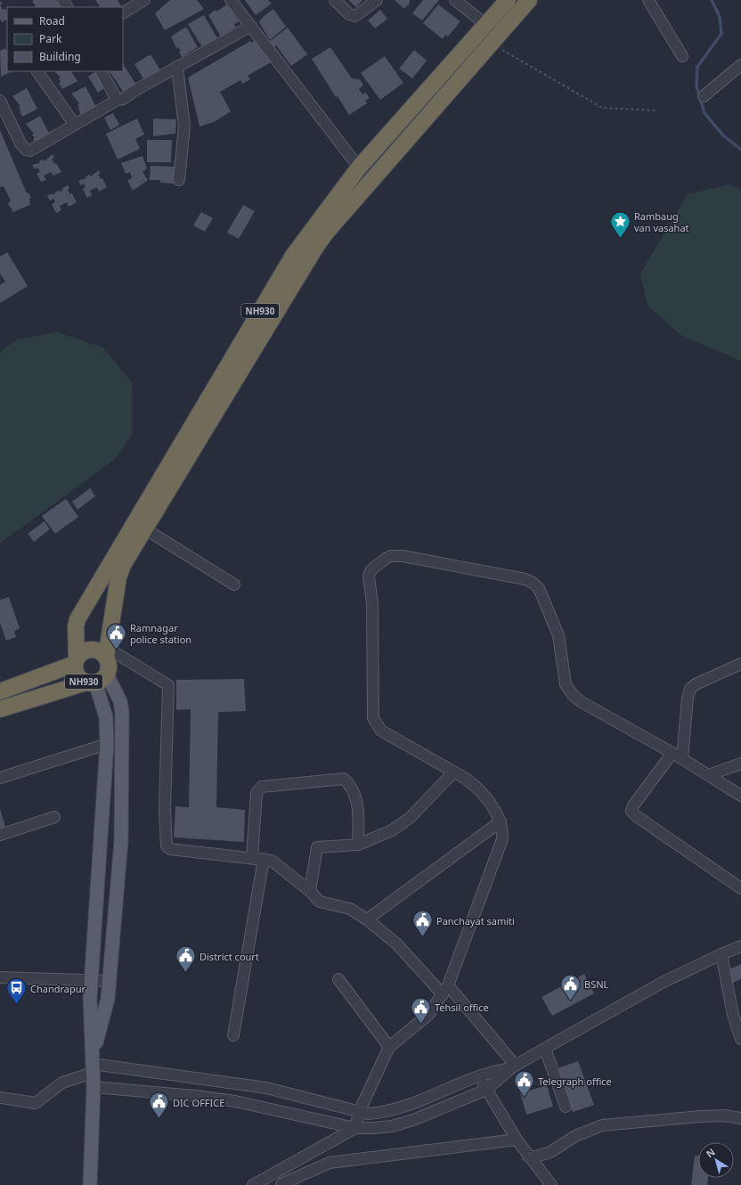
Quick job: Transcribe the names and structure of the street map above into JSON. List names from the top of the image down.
{
  "streets": {
    "highway": ["NH930"]
  },
  "places": {
    "place": ["Rambaug van vasahat"],
    "public building": [
      "Ramnagar police station",
      "Panchayat samiti",
      "District court",
      "BSNL",
      "Tehsil office",
      "Telegraph office",
      "DIC OFFICE"
    ],
    "bus stop": ["Chandrapur"]
  },
  "legend": ["Road", "Park", "Building"],
  "north": "top left"
}
